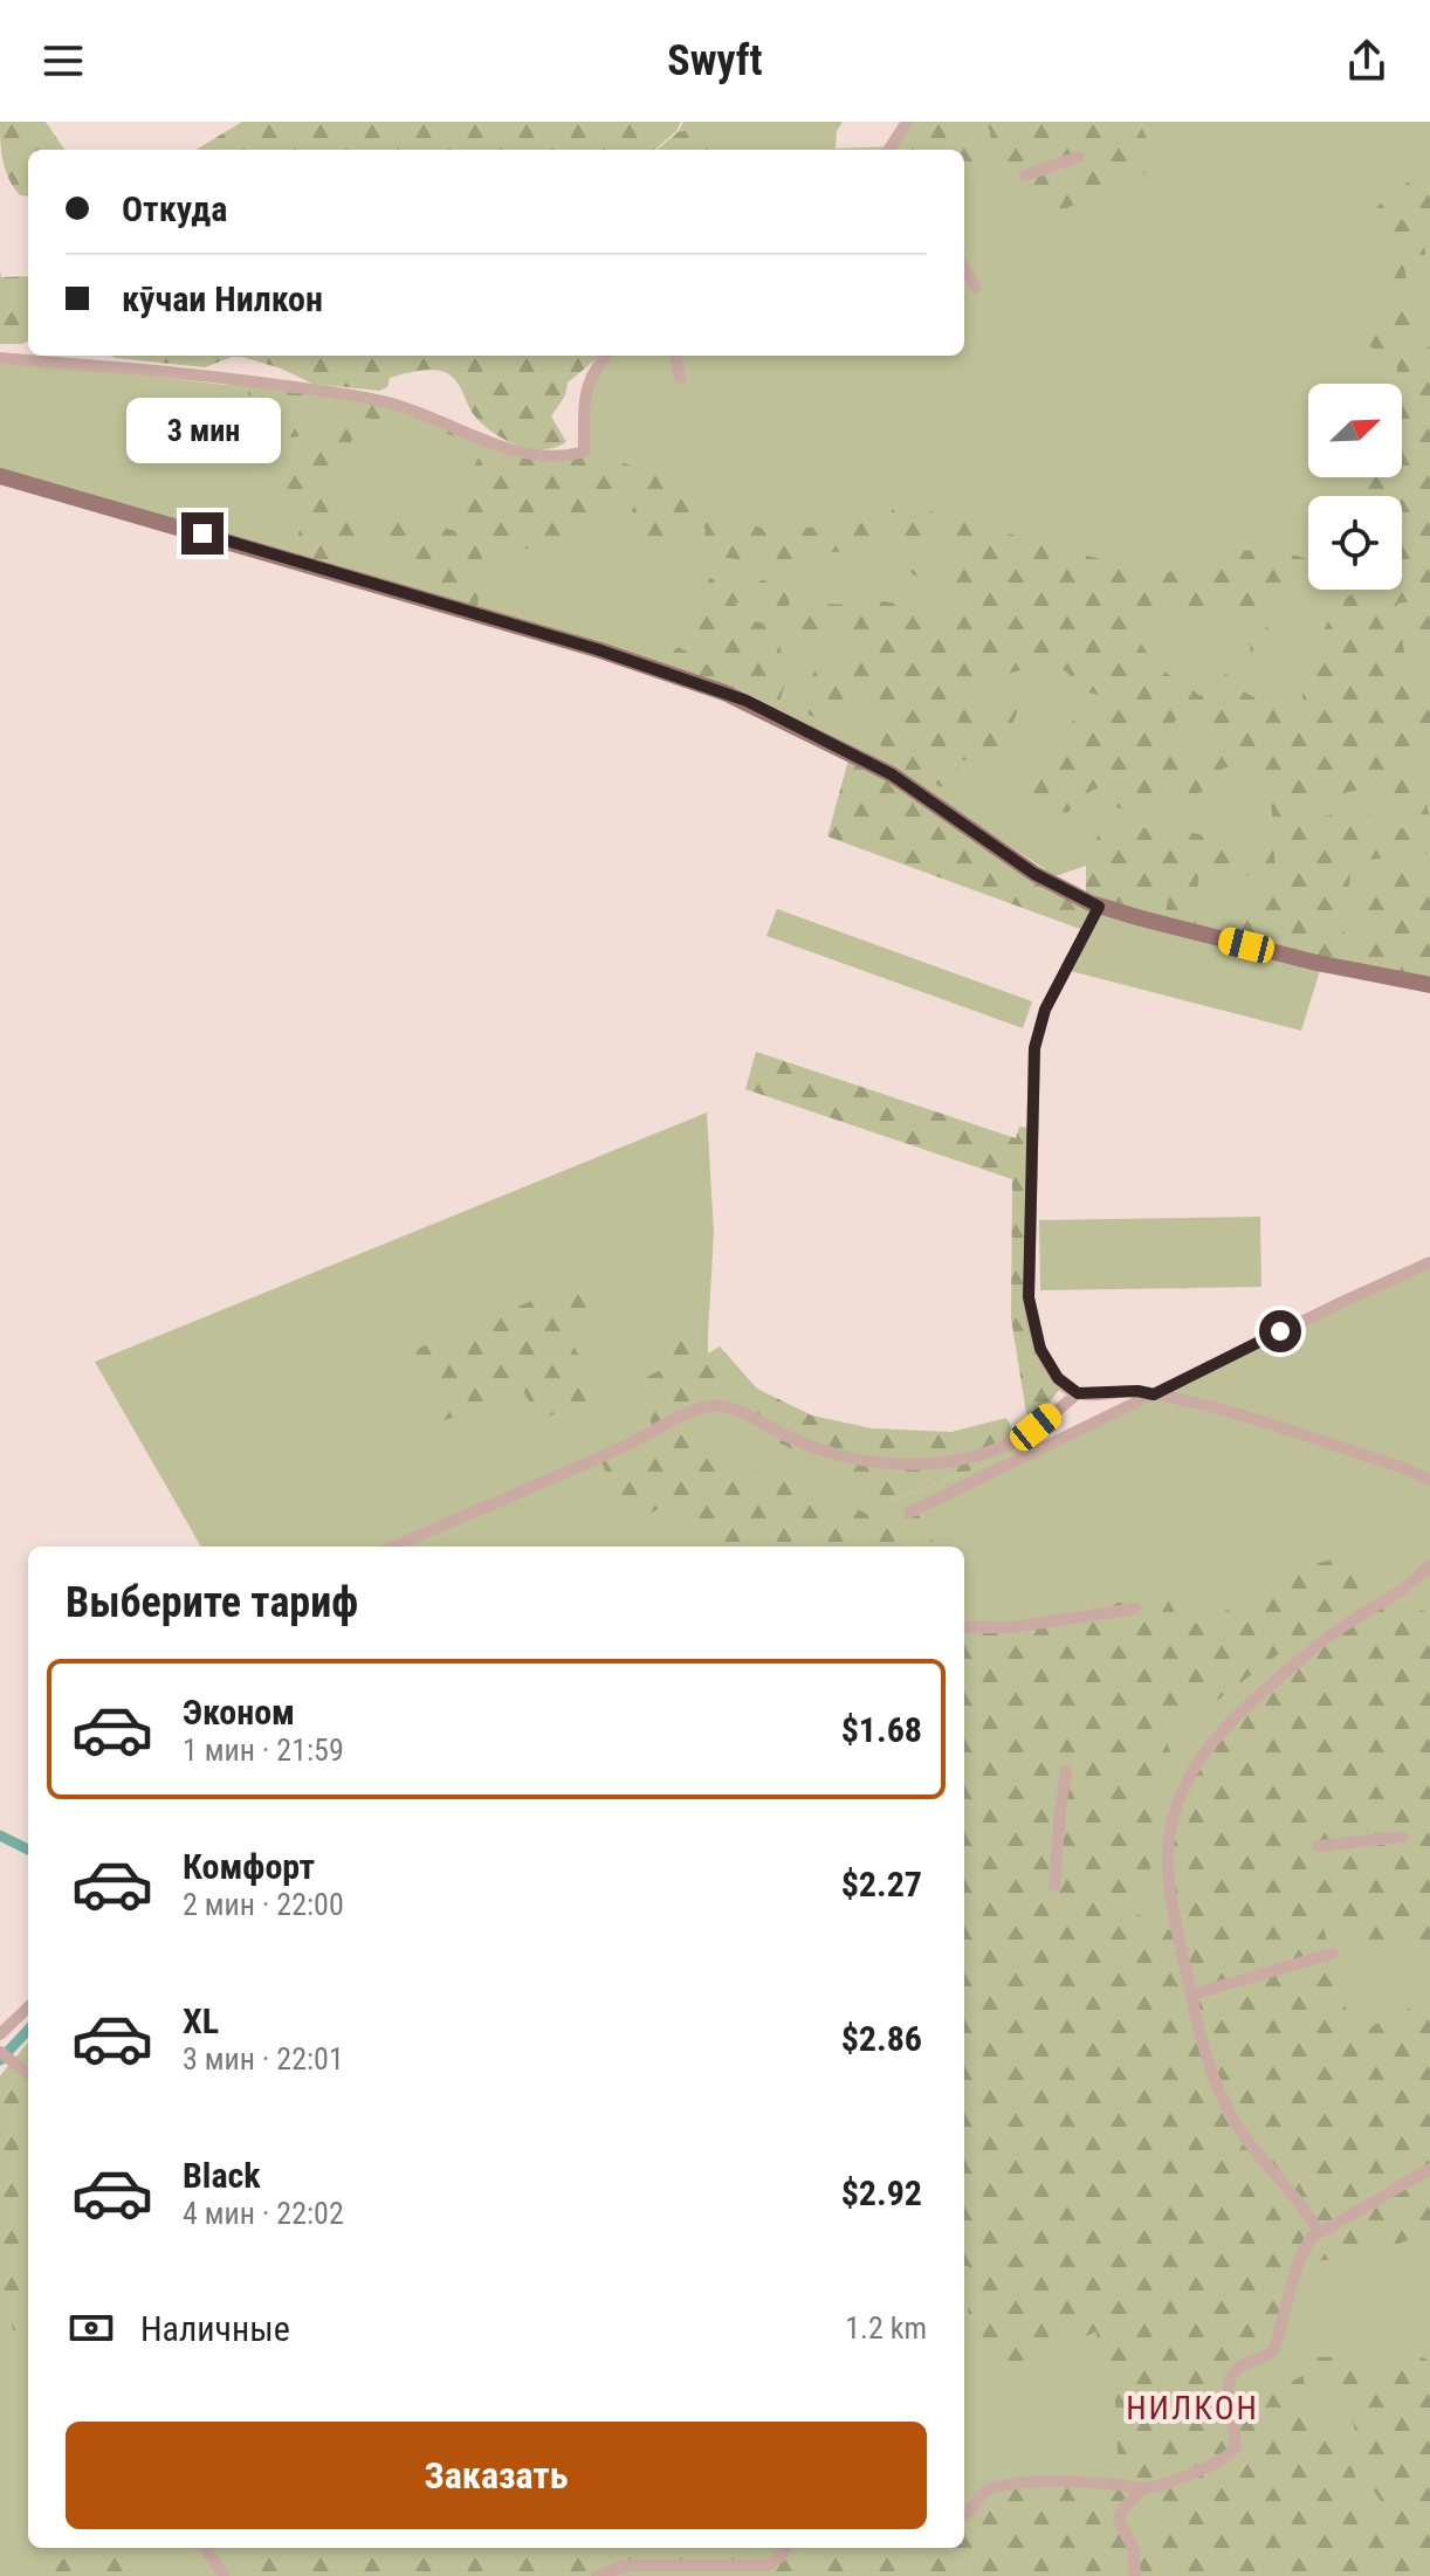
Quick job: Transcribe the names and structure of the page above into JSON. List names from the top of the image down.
{
  "districts": ["НИЛКОН"],
  "north": "top right",
  "page": {
    "header": "Swyft",
    "banner": ["Откуда", "кӯчаи Нилкон"],
    "bubble": "3 мин",
    "heading": "Выберите тариф",
    "list": [
      {
        "name": "Эконом",
        "note": "1 мин · 21:59",
        "value": "$1.68"
      },
      {
        "name": "Комфорт",
        "note": "2 мин · 22:00",
        "value": "$2.27"
      },
      {
        "name": "XL",
        "note": "3 мин · 22:01",
        "value": "$2.86"
      },
      {
        "name": "Black",
        "note": "4 мин · 22:02",
        "value": "$2.92"
      }
    ],
    "pay": ["Наличные", "1.2 km"],
    "buttons": "Заказать"
  }
}
